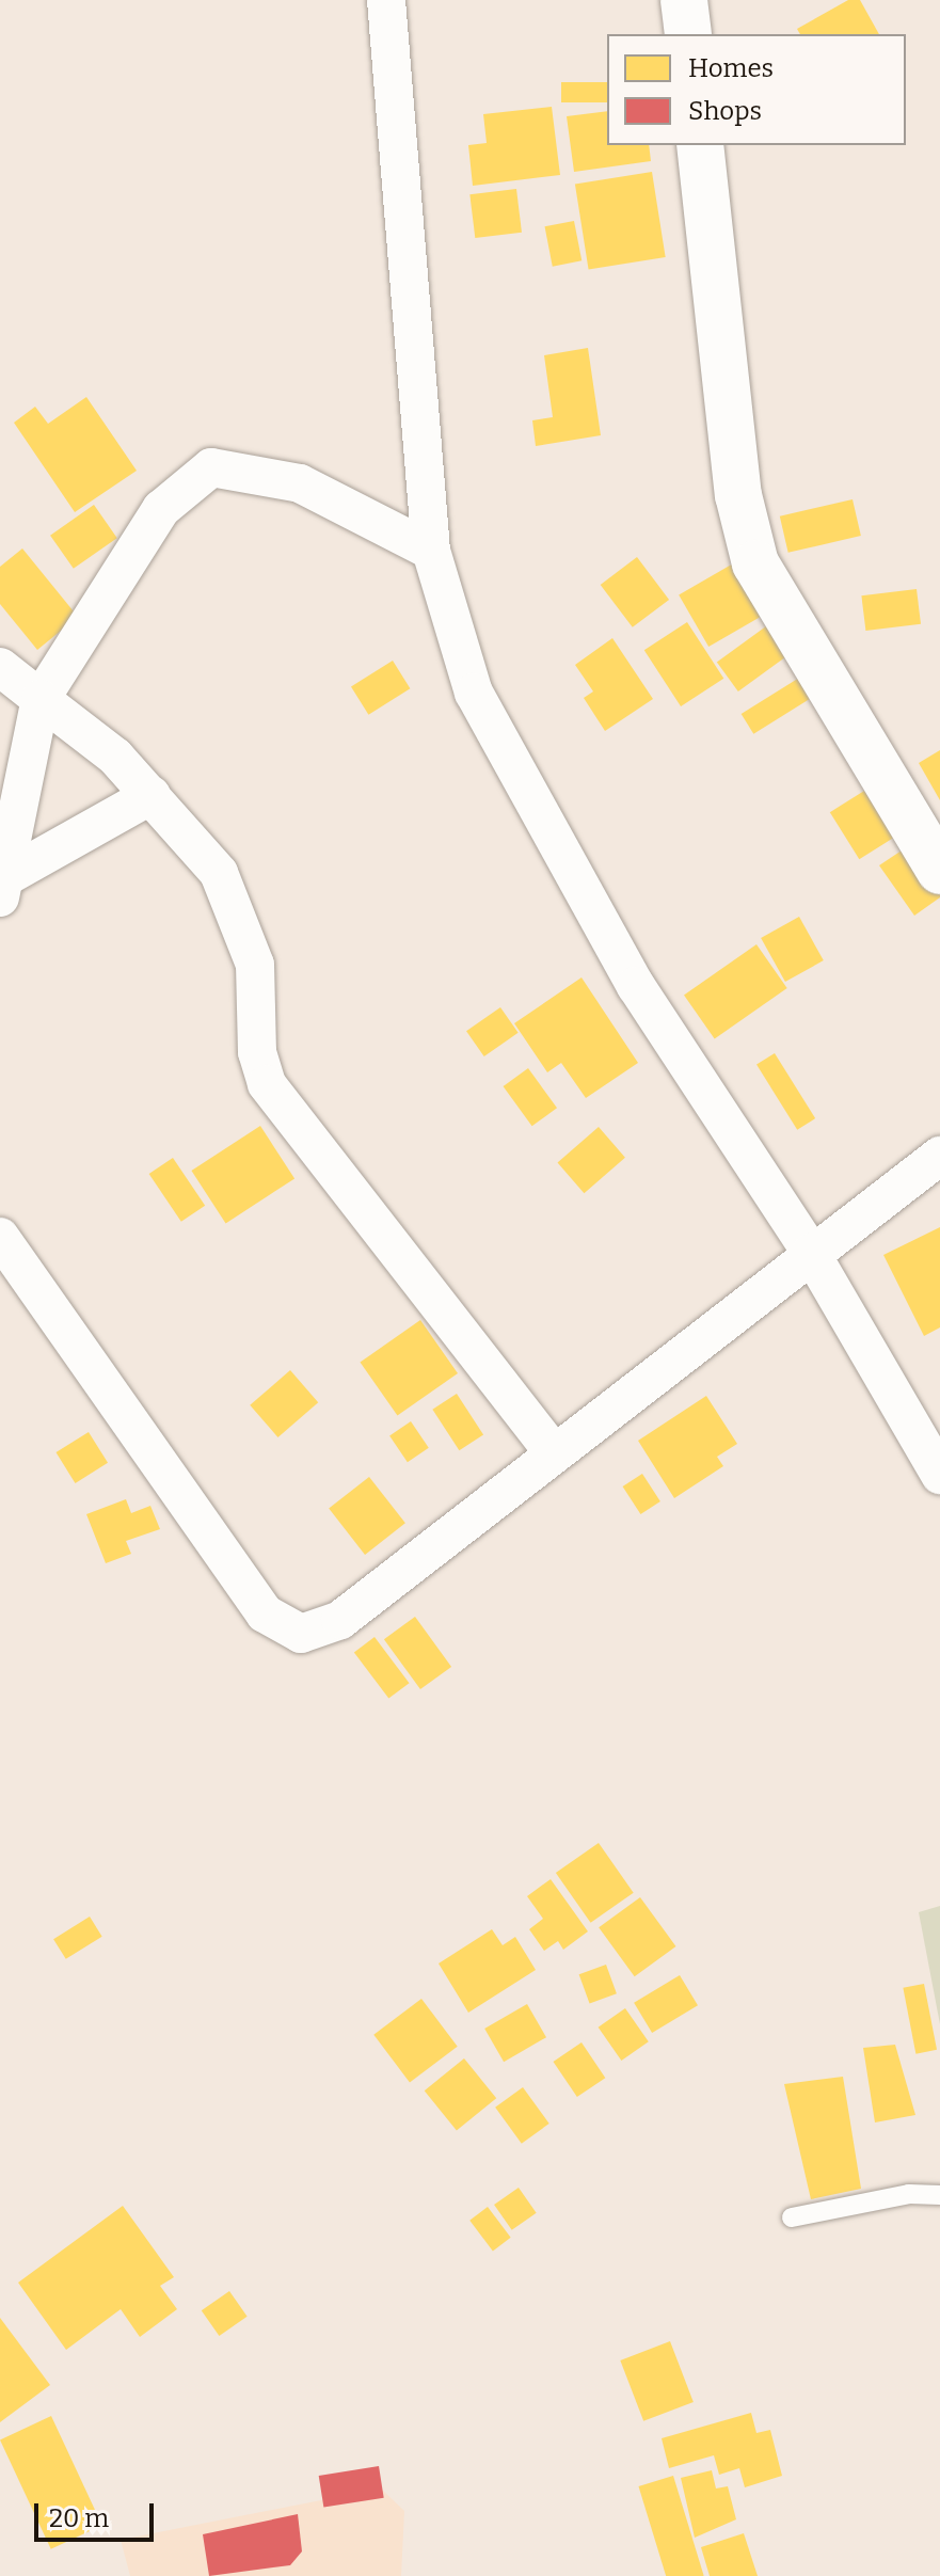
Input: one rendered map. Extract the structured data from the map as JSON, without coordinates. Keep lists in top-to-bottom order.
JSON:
{
  "legend": ["Homes", "Shops"],
  "scale_bar": "20 m"
}
